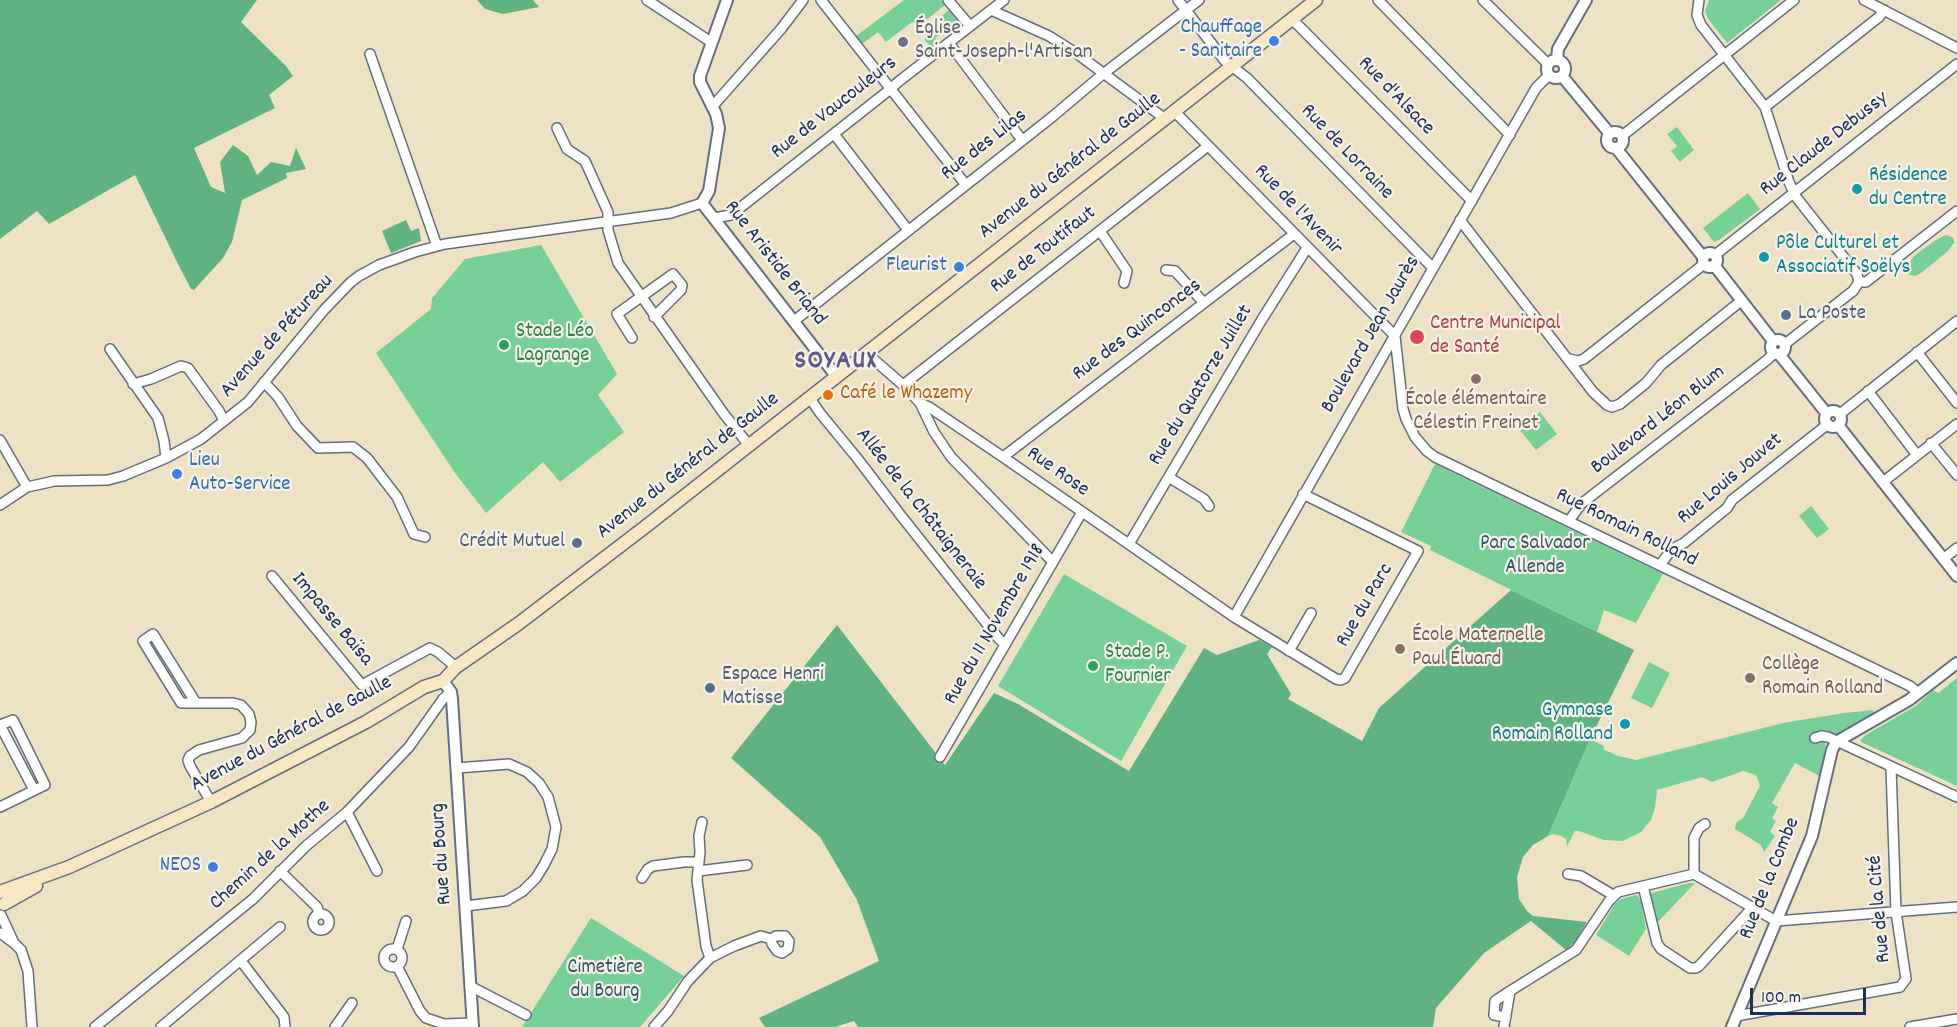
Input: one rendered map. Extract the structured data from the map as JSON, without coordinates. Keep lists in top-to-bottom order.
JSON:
{
  "streets": {
    "main road": ["Avenue du Général de Gaulle"],
    "street": [
      "Rue d'Alsace",
      "Rue de Vaucouleurs",
      "Rue Claude Debussy",
      "Rue des Lilas",
      "Rue de Lorraine",
      "Rue de l'Avenir",
      "Rue de Toutifaut",
      "Rue Aristide Briand",
      "Rue des Quinconces",
      "Boulevard Jean Jaurès",
      "Avenue de Pétureau",
      "Rue du Quatorze Juillet",
      "Boulevard Léon Blum",
      "Rue Rose",
      "Rue Louis Jouvet",
      "Allée de la Châtaigneraie",
      "Rue Romain Rolland",
      "Rue du Parc",
      "Impasse Baïsa",
      "Rue du 11 Novembre 1918",
      "Rue du Bourg",
      "Chemin de la Mothe",
      "Rue de la Combe",
      "Rue de la Cité"
    ]
  },
  "crossings": [
    ["Rue d'Alsace", "Avenue du Général de Gaulle"],
    ["Rue d'Alsace", "Boulevard Jean Jaurès"],
    ["Rue de Vaucouleurs", "Rue de l'Avenir"],
    ["Rue de Vaucouleurs", "Rue Aristide Briand"],
    ["Rue des Lilas", "Rue de Lorraine"],
    ["Rue des Lilas", "Rue de l'Avenir"],
    ["Rue des Lilas", "Rue Aristide Briand"],
    ["Rue de Lorraine", "Avenue du Général de Gaulle"],
    ["Rue de Lorraine", "Boulevard Jean Jaurès"],
    ["Avenue du Général de Gaulle", "Rue de l'Avenir"],
    ["Avenue du Général de Gaulle", "Rue Aristide Briand"],
    ["Avenue du Général de Gaulle", "Rue Rose"],
    ["Avenue du Général de Gaulle", "Allée de la Châtaigneraie"],
    ["Avenue du Général de Gaulle", "Impasse Baïsa"],
    ["Rue de l'Avenir", "Rue de Toutifaut"],
    ["Rue de l'Avenir", "Rue des Quinconces"],
    ["Rue de l'Avenir", "Boulevard Jean Jaurès"],
    ["Rue de l'Avenir", "Rue du Quatorze Juillet"],
    ["Rue de l'Avenir", "Rue Romain Rolland"],
    ["Rue de Toutifaut", "Rue Rose"],
    ["Rue Aristide Briand", "Avenue de Pétureau"],
    ["Rue des Quinconces", "Rue Rose"],
    ["Boulevard Jean Jaurès", "Rue Rose"],
    ["Boulevard Jean Jaurès", "Rue Romain Rolland"],
    ["Boulevard Jean Jaurès", "Rue du Parc"],
    ["Rue du Quatorze Juillet", "Rue Rose"],
    ["Boulevard Léon Blum", "Rue Romain Rolland"],
    ["Rue Rose", "Rue du Parc"],
    ["Rue Rose", "Rue du 11 Novembre 1918"],
    ["Rue Louis Jouvet", "Rue Romain Rolland"],
    ["Allée de la Châtaigneraie", "Rue du 11 Novembre 1918"],
    ["Rue du Bourg", "Chemin de la Mothe"],
    ["Rue de la Combe", "Rue de la Cité"]
  ],
  "districts": ["SOYAUX"],
  "parks": ["Parc Salvador Allende", "Cimetière du Bourg"],
  "places": [
    "Chauffage - Sanitaire",
    "Église Saint-Joseph-l'Artisan",
    "Résidence du Centre",
    "Pôle Culturel et Associatif Soëlys",
    "Fleurist",
    "La Poste",
    "Centre Municipal de Santé",
    "Stade Léo Lagrange",
    "École élémentaire Célestin Freinet",
    "Café le Whazemy",
    "Lieu Auto-Service",
    "Crédit Mutuel",
    "École Maternelle Paul Éluard",
    "Stade P. Fournier",
    "Collège Romain Rolland",
    "Espace Henri Matisse",
    "Gymnase Romain Rolland",
    "NEOS"
  ],
  "scale_bar": "100 m"
}
